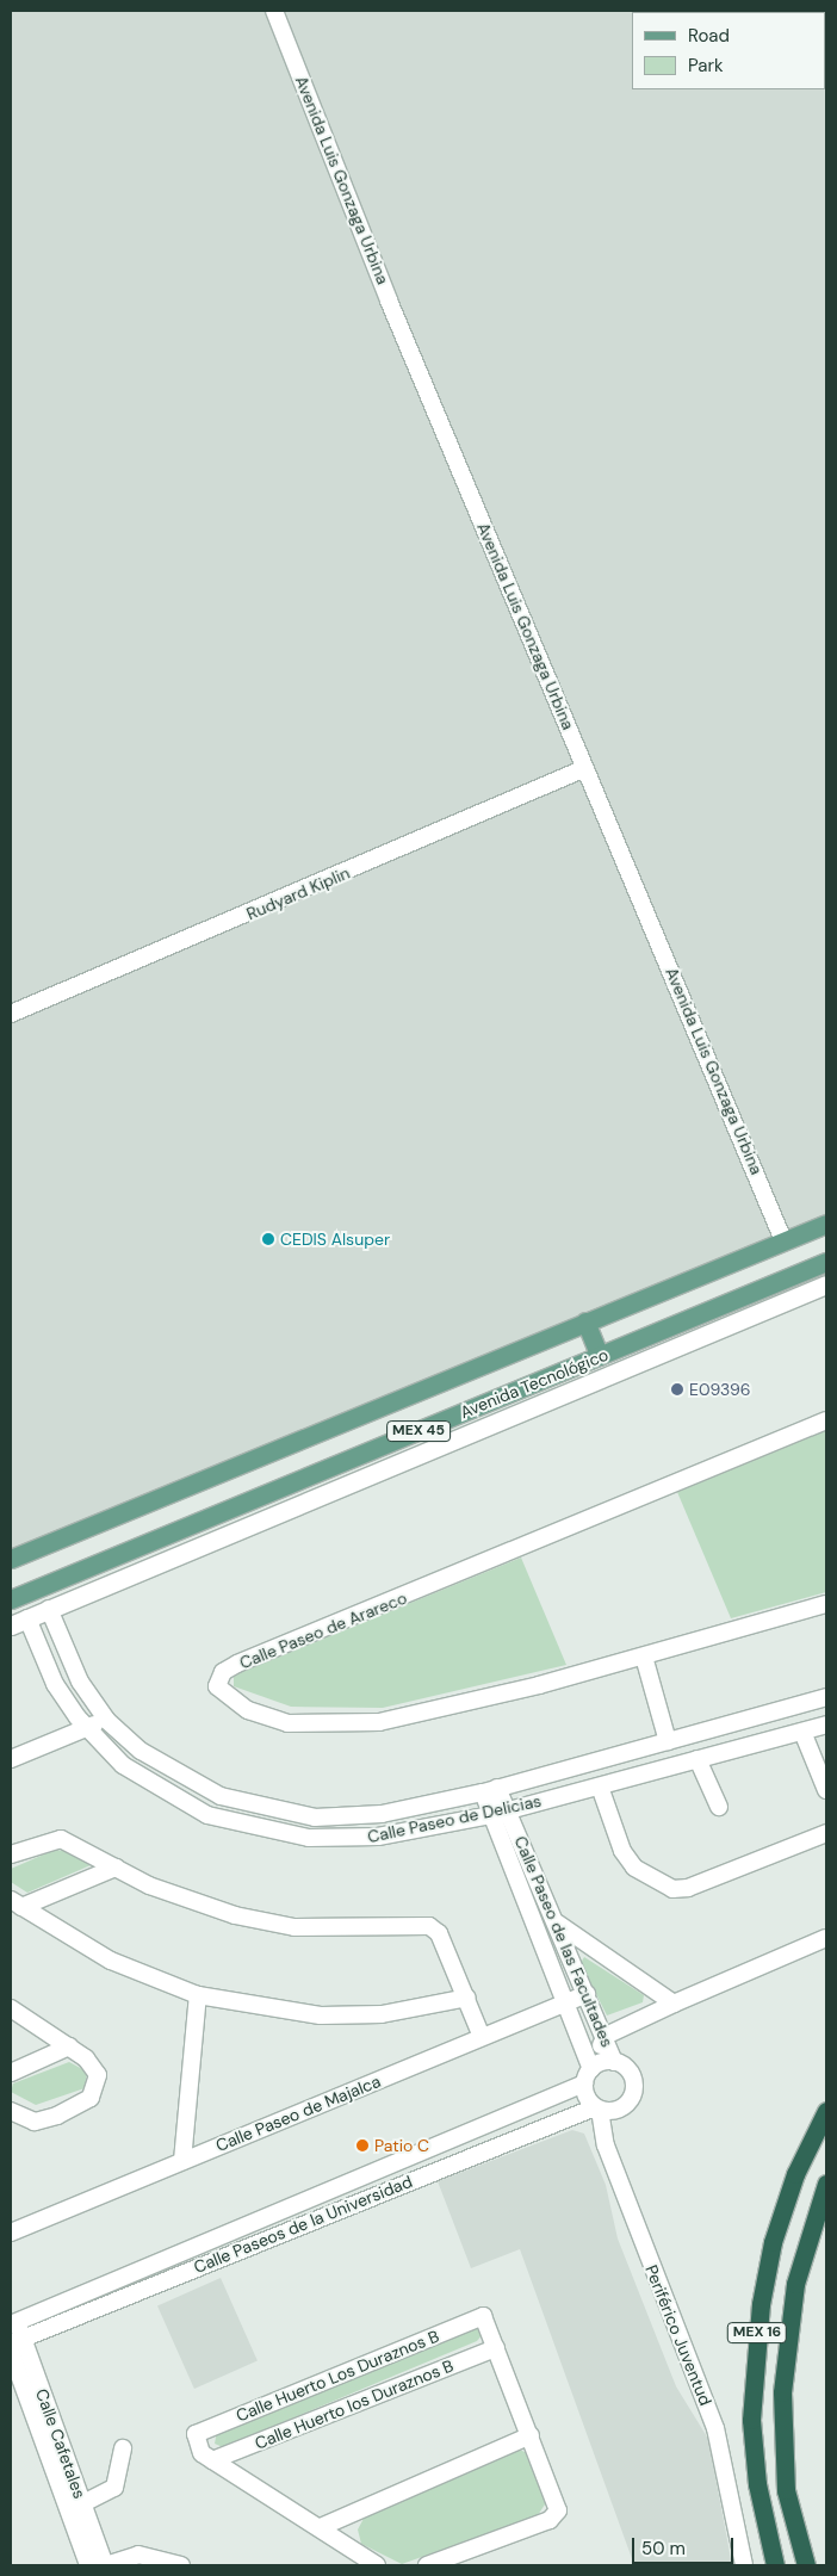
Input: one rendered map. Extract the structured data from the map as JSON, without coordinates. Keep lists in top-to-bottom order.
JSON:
{
  "streets": {
    "highway": ["MEX 16"],
    "main road": ["Avenida Tecnológico", "MEX 45"],
    "street": [
      "Avenida Luis Gonzaga Urbina",
      "Rudyard Kiplin",
      "Calle Paseo de Arareco",
      "Calle Paseo de Delicias",
      "Calle Paseo de las Facultades",
      "Calle Paseo de Majalca",
      "Calle Paseos de la Universidad",
      "Periférico Juventud",
      "Calle Huerto Los Duraznos B",
      "Calle Huerto los Duraznos B",
      "Calle Cafetales"
    ]
  },
  "crossings": [
    ["Avenida Luis Gonzaga Urbina", "Rudyard Kiplin"],
    ["Avenida Luis Gonzaga Urbina", "MEX 45"],
    ["Calle Paseo de Delicias", "Calle Paseo de las Facultades"],
    ["Calle Paseo de las Facultades", "Calle Paseo de Majalca"],
    ["Calle Paseo de las Facultades", "Calle Paseos de la Universidad"],
    ["Calle Paseo de las Facultades", "Periférico Juventud"],
    ["Calle Paseos de la Universidad", "Periférico Juventud"],
    ["Calle Paseos de la Universidad", "Calle Cafetales"],
    ["Calle Huerto Los Duraznos B", "Calle Huerto los Duraznos B"]
  ],
  "places": ["CEDIS Alsuper", "E09396", "Patio C"],
  "legend": ["Road", "Park"],
  "scale_bar": "50 m"
}
